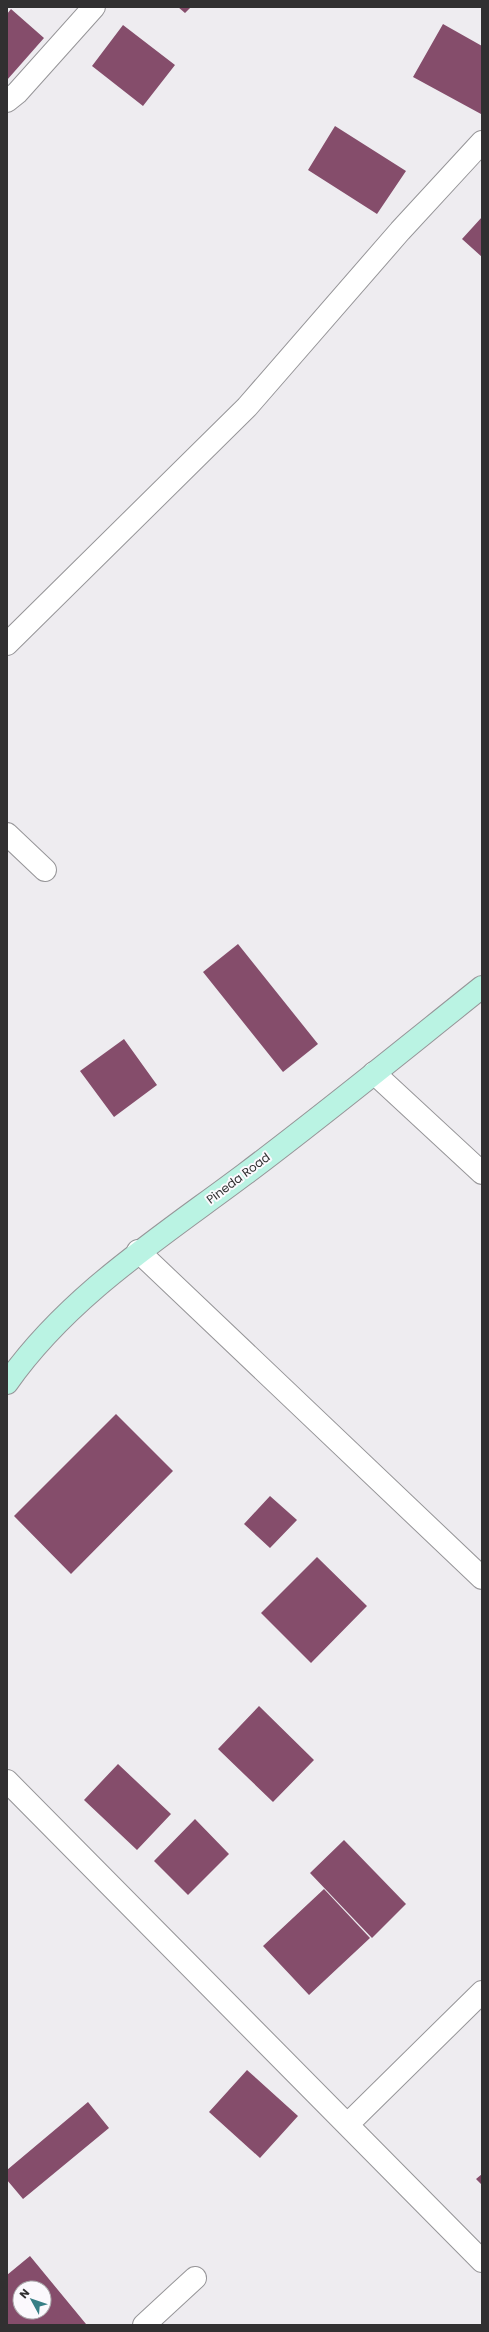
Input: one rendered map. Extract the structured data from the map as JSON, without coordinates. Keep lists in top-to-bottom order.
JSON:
{
  "streets": {
    "street": ["Pineda Road"]
  },
  "north": "top left"
}
